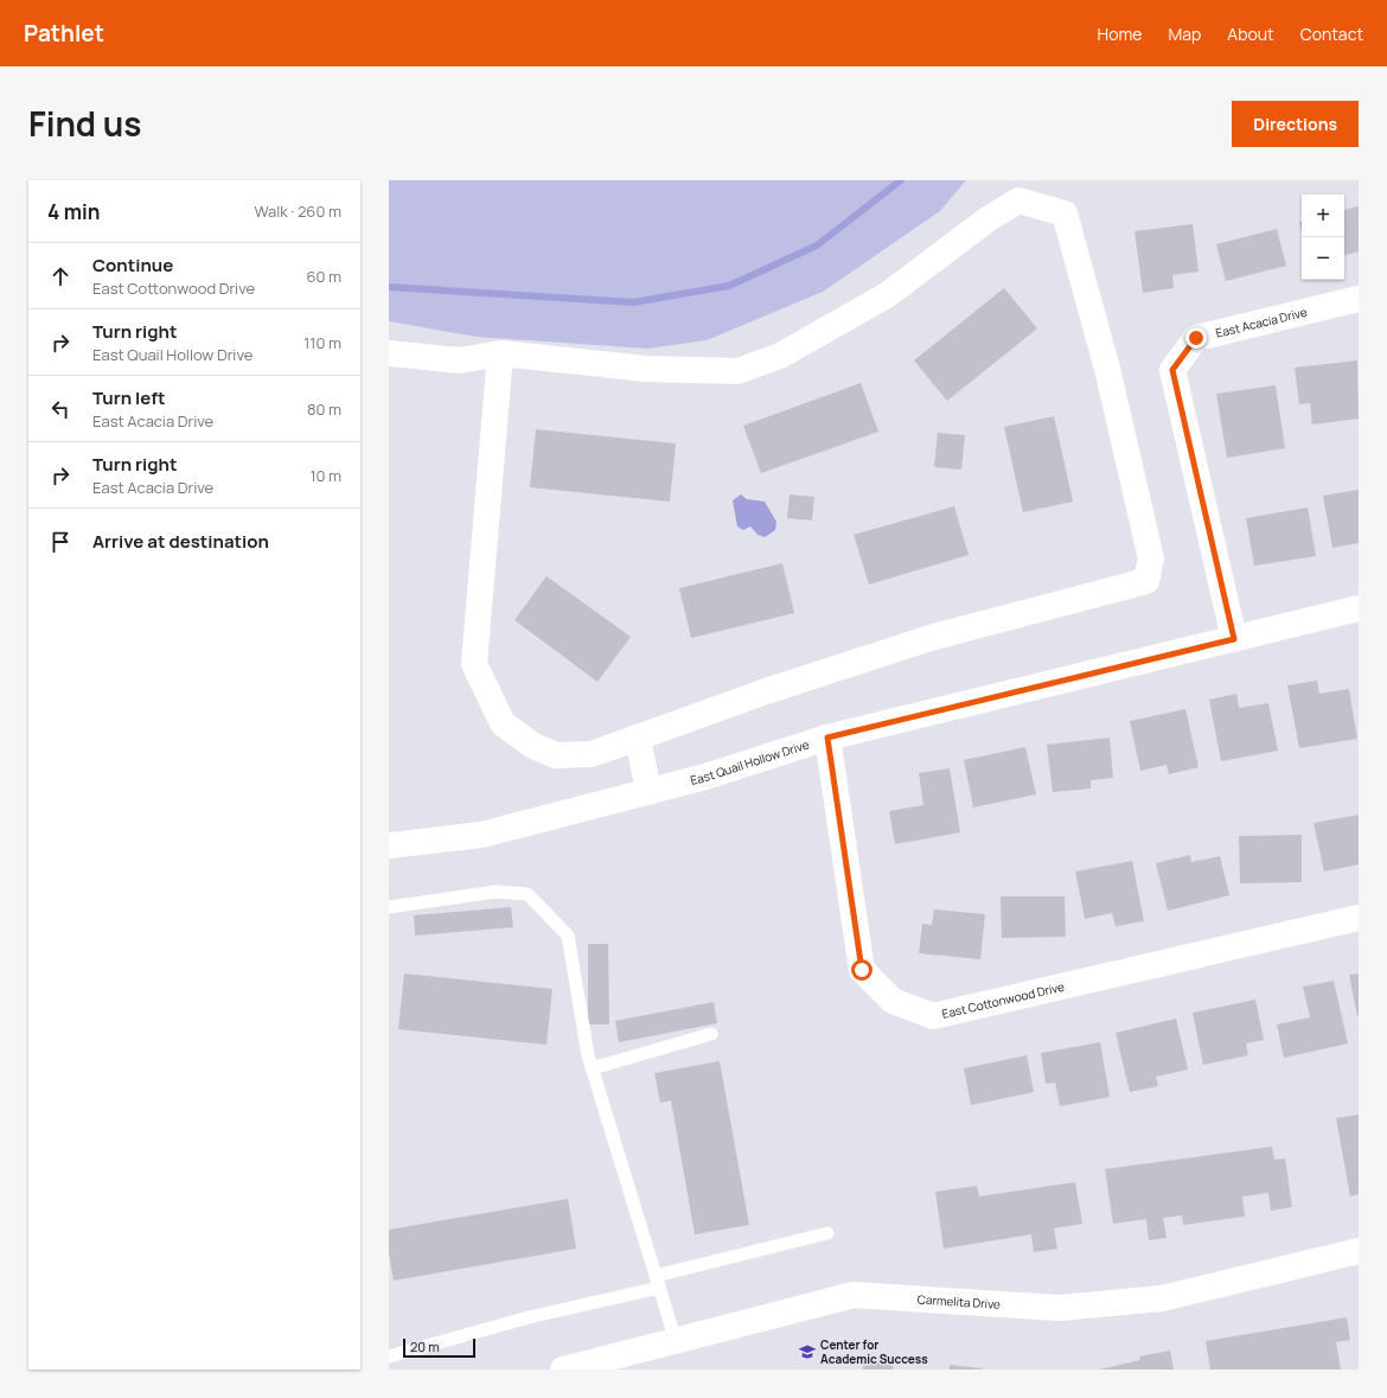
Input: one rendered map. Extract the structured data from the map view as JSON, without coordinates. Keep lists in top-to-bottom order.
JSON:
{
  "streets": {
    "street": [
      "East Acacia Drive",
      "East Quail Hollow Drive",
      "East Cottonwood Drive",
      "Carmelita Drive"
    ]
  },
  "crossings": [
    ["East Acacia Drive", "East Quail Hollow Drive"],
    ["East Quail Hollow Drive", "East Cottonwood Drive"]
  ],
  "places": {
    "school or university": ["Center for Academic Success"]
  },
  "scale_bar": "20 m",
  "page": {
    "header": "Pathlet",
    "nav": [
      "Home",
      "Map",
      "About",
      "Contact"
    ],
    "title": "Find us",
    "buttons": "Directions",
    "heading": ["4 min", "Walk · 260 m"],
    "map_buttons": ["+", "−"],
    "list": [
      ["Continue", "East Cottonwood Drive", "60 m"],
      ["Turn right", "East Quail Hollow Drive", "110 m"],
      ["Turn left", "East Acacia Drive", "80 m"],
      ["Turn right", "East Acacia Drive", "10 m"],
      "Arrive at destination"
    ],
    "scale": "20 m"
  }
}
